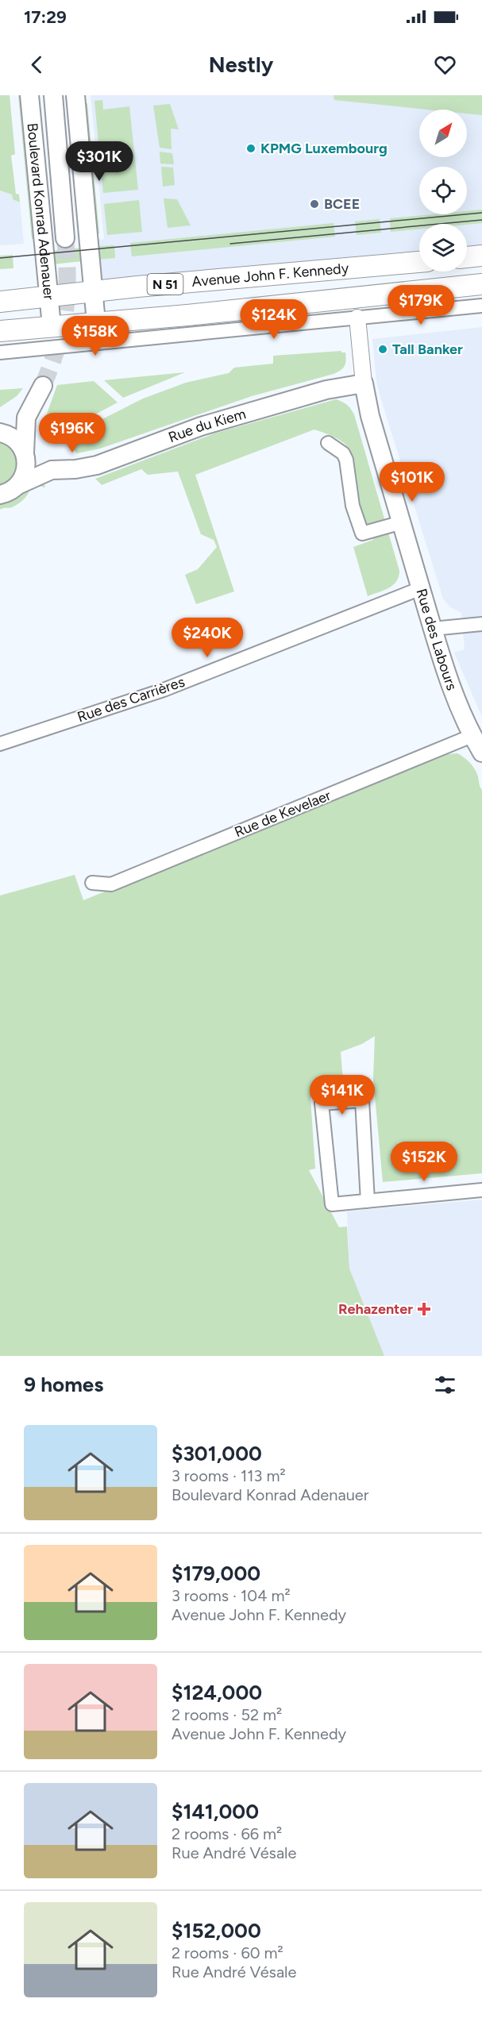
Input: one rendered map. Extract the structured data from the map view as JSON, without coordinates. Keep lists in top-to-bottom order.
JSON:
{
  "streets": {
    "main road": [
      "Boulevard Konrad Adenauer",
      "Avenue John F. Kennedy",
      "N 51",
      "Rue du Kiem",
      "Rue des Labours"
    ],
    "street": ["Rue des Carrières", "Rue de Kevelaer"]
  },
  "crossings": [
    ["Boulevard Konrad Adenauer", "Avenue John F. Kennedy"],
    ["Rue du Kiem", "Rue des Labours"],
    ["Rue des Labours", "Rue des Carrières"],
    ["Rue des Labours", "Rue de Kevelaer"]
  ],
  "places": {
    "other": ["KPMG Luxembourg", "BCEE", "Tall Banker"],
    "health": ["Rehazenter"]
  },
  "north": "top right",
  "page": {
    "status": "17:29",
    "header": "Nestly",
    "price": [
      "$301K",
      "$179K",
      "$124K",
      "$158K",
      "$196K",
      "$101K",
      "$240K",
      "$141K",
      "$152K"
    ],
    "heading": "9 homes",
    "list": [
      {
        "name": "$301,000",
        "note": "3 rooms · 113 m² · Boulevard Konrad Adenauer"
      },
      {
        "name": "$179,000",
        "note": "3 rooms · 104 m² · Avenue John F. Kennedy"
      },
      {
        "name": "$124,000",
        "note": "2 rooms · 52 m² · Avenue John F. Kennedy"
      },
      {
        "name": "$141,000",
        "note": "2 rooms · 66 m² · Rue André Vésale"
      },
      {
        "name": "$152,000",
        "note": "2 rooms · 60 m² · Rue André Vésale"
      }
    ]
  }
}
